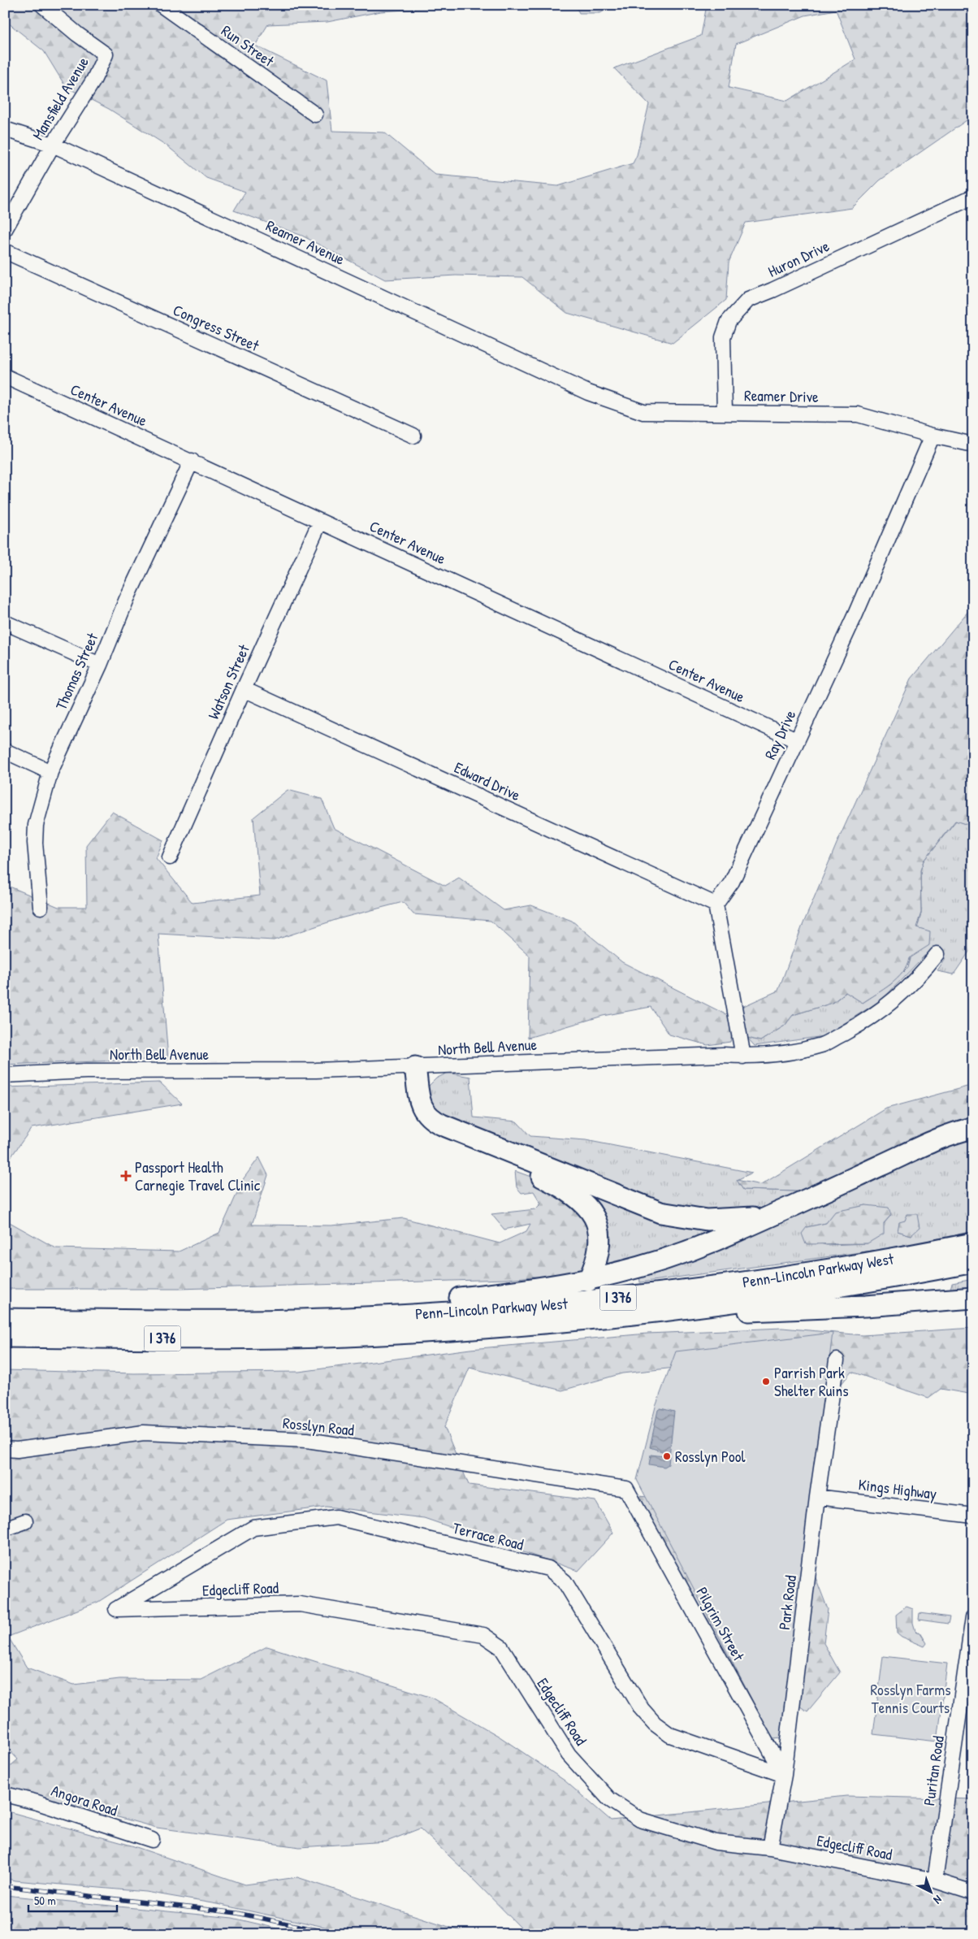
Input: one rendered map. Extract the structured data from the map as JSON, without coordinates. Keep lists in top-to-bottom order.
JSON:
{
  "streets": {
    "highway": ["Penn-Lincoln Parkway West", "I 376"],
    "street": [
      "Run Street",
      "Mansfield Avenue",
      "Reamer Avenue",
      "Huron Drive",
      "Congress Street",
      "Reamer Drive",
      "Center Avenue",
      "Thomas Street",
      "Watson Street",
      "Ray Drive",
      "Edward Drive",
      "North Bell Avenue",
      "Rosslyn Road",
      "Kings Highway",
      "Terrace Road",
      "Edgecliff Road",
      "Park Road",
      "Pilgrim Street",
      "Puritan Road",
      "Angora Road"
    ]
  },
  "crossings": [
    ["Mansfield Avenue", "Reamer Avenue"],
    ["Reamer Avenue", "Reamer Drive"],
    ["Huron Drive", "Reamer Drive"],
    ["Reamer Drive", "Ray Drive"],
    ["Center Avenue", "Thomas Street"],
    ["Center Avenue", "Watson Street"],
    ["Center Avenue", "Ray Drive"],
    ["Watson Street", "Edward Drive"],
    ["Ray Drive", "Edward Drive"],
    ["Rosslyn Road", "Pilgrim Street"],
    ["Kings Highway", "Park Road"],
    ["Terrace Road", "Edgecliff Road"],
    ["Terrace Road", "Park Road"],
    ["Terrace Road", "Pilgrim Street"],
    ["Edgecliff Road", "Park Road"],
    ["Edgecliff Road", "Puritan Road"],
    ["Park Road", "Pilgrim Street"]
  ],
  "parks": ["Rosslyn Farms Tennis Courts"],
  "places": {
    "health": ["Passport Health Carnegie Travel Clinic"],
    "other": ["Parrish Park Shelter Ruins", "Rosslyn Pool"]
  },
  "scale_bar": "50 m",
  "north": "bottom right"
}
